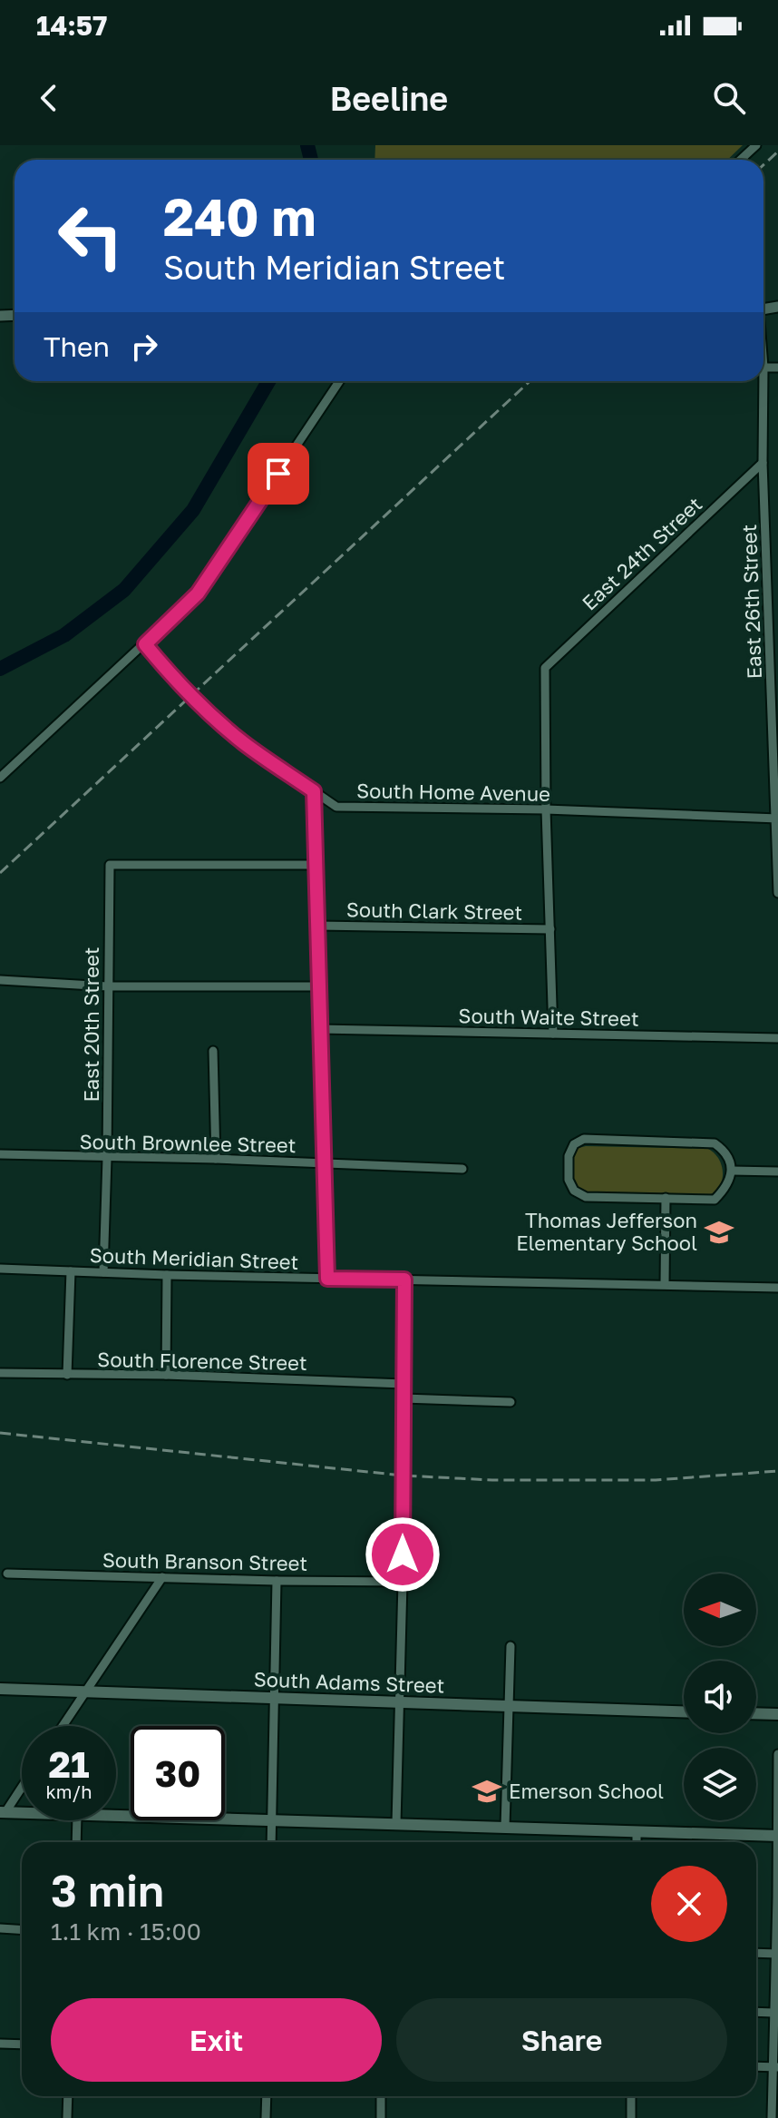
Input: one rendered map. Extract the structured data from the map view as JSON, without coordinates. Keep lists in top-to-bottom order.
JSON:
{
  "streets": {
    "main road": ["South Adams Street"],
    "street": [
      "East 24th Street",
      "East 26th Street",
      "South Home Avenue",
      "South Clark Street",
      "South Waite Street",
      "East 20th Street",
      "South Brownlee Street",
      "South Meridian Street",
      "South Florence Street",
      "South Branson Street"
    ]
  },
  "crossings": [
    ["East 24th Street", "East 26th Street"],
    ["East 24th Street", "South Home Avenue"],
    ["East 26th Street", "South Home Avenue"],
    ["East 20th Street", "South Brownlee Street"],
    ["East 20th Street", "South Meridian Street"]
  ],
  "places": {
    "school or university": ["Thomas Jefferson Elementary School", "Emerson School"]
  },
  "north": "left",
  "page": {
    "status": "14:57",
    "header": "Beeline",
    "turn": ["240 m", "South Meridian Street"],
    "then": "Then",
    "speed": "21 km/h",
    "limit": "30",
    "heading": ["3 min", "1.1 km · 15:00"],
    "buttons": ["Exit", "Share"]
  }
}
